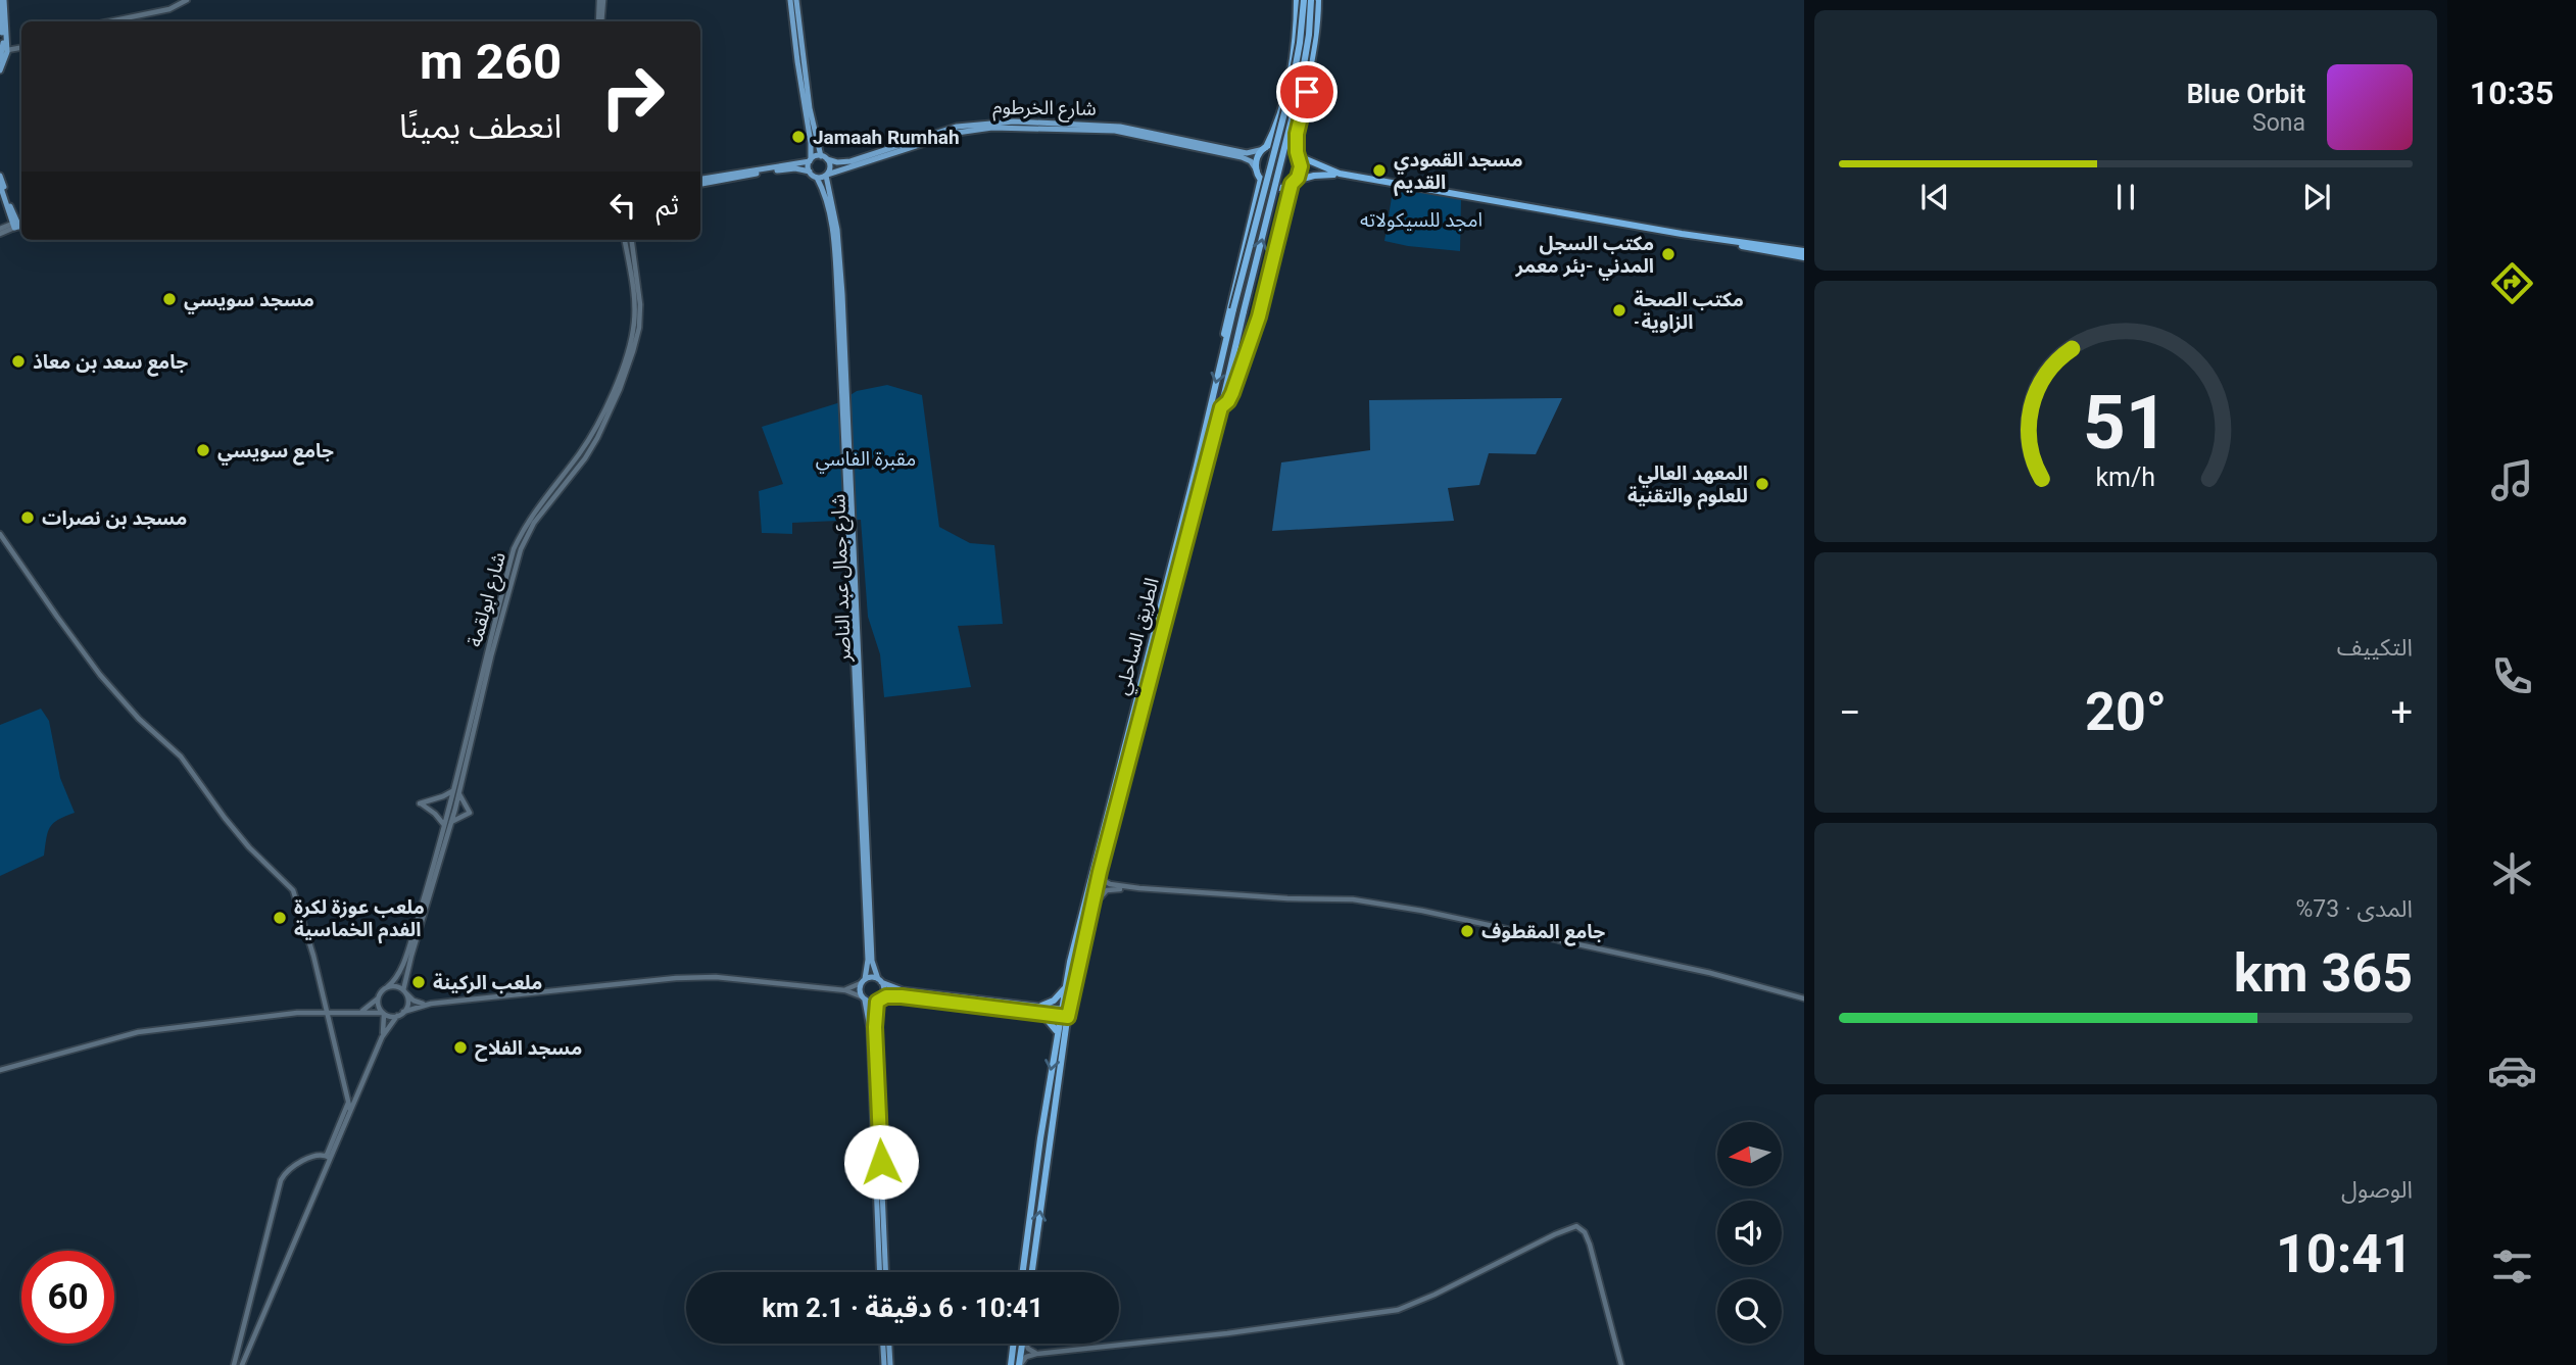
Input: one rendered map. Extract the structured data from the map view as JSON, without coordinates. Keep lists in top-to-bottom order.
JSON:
{
  "streets": {
    "highway": ["الطريق الساحلي"],
    "main road": ["شارع الخرطوم", "شارع جمال عبد الناصر"],
    "street": ["شارع ابولقمة"]
  },
  "crossings": [
    ["شارع الخرطوم", "شارع جمال عبد الناصر"]
  ],
  "parks": ["امجد للسيكولاته", "مقبرة الفاسي"],
  "places": [
    "Jamaah Rumhah",
    "مسجد القمودي القديم",
    "مكتب السجل المدني -بئر معمر",
    "مسجد سويسي",
    "مكتب الصحة -الزاوية",
    "جامع سعد بن معاذ",
    "جامع سويسي",
    "المعهد العالي للعلوم والتقنية",
    "مسجد بن نصرات",
    "ملعب عوزة لكرة الفدم الخماسية",
    "جامع المقطوف",
    "ملعب الركينة",
    "مسجد الفلاح"
  ],
  "north": "left",
  "page": {
    "tabs": "10:35",
    "turn": ["260 m", "انعطف يمينًا"],
    "song": ["Blue Orbit", "Sona"],
    "then": "ثم",
    "tile": [
      "التكييف",
      ["المدى · 73%", "365 km"],
      ["الوصول", "10:41"]
    ],
    "heat": ["−", "20°", "+"],
    "limit": "60",
    "trip": "10:41 · 6 دقيقة · 2.1 km",
    "gauge": ["51", "km/h"]
  }
}
